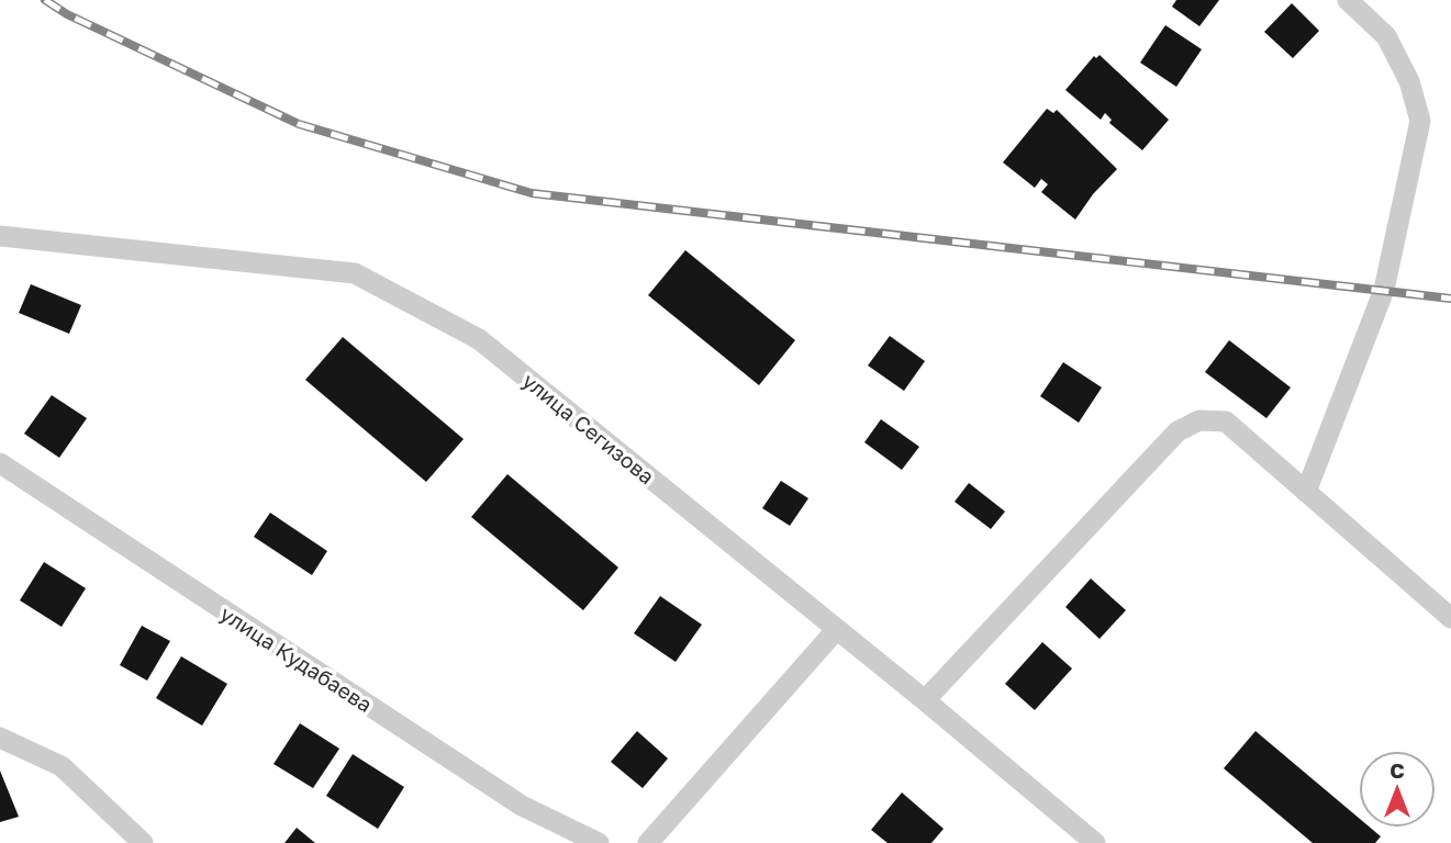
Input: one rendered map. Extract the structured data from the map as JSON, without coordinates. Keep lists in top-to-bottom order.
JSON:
{
  "streets": {
    "street": ["улица Сегизова", "улица Кудабаева"]
  },
  "north": "top"
}
